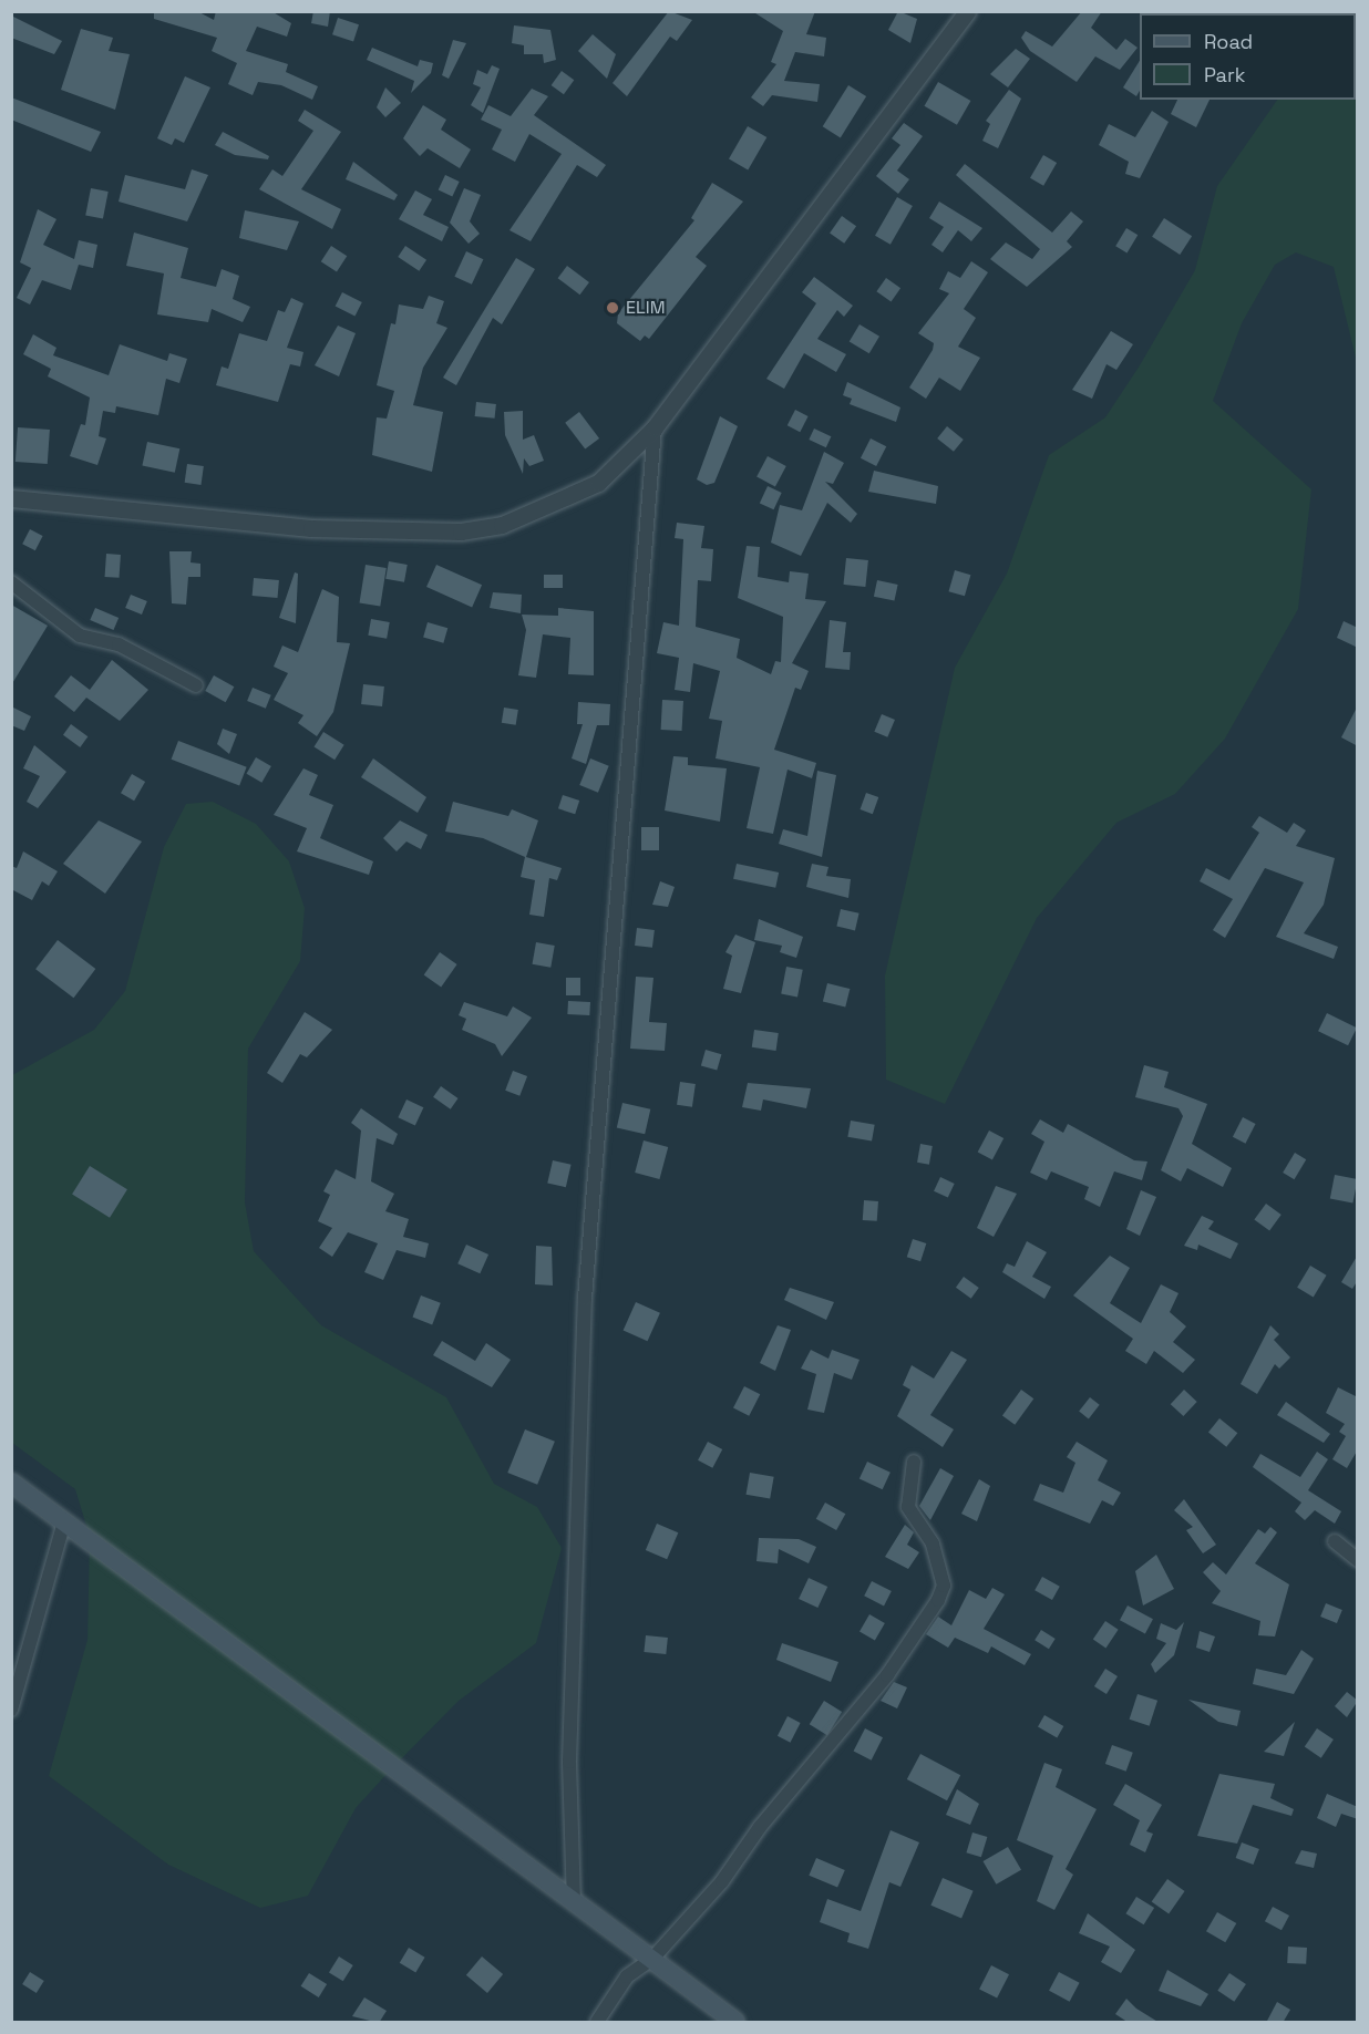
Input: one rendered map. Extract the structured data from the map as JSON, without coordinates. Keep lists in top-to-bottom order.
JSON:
{
  "places": ["ELIM"],
  "legend": ["Road", "Park"]
}
